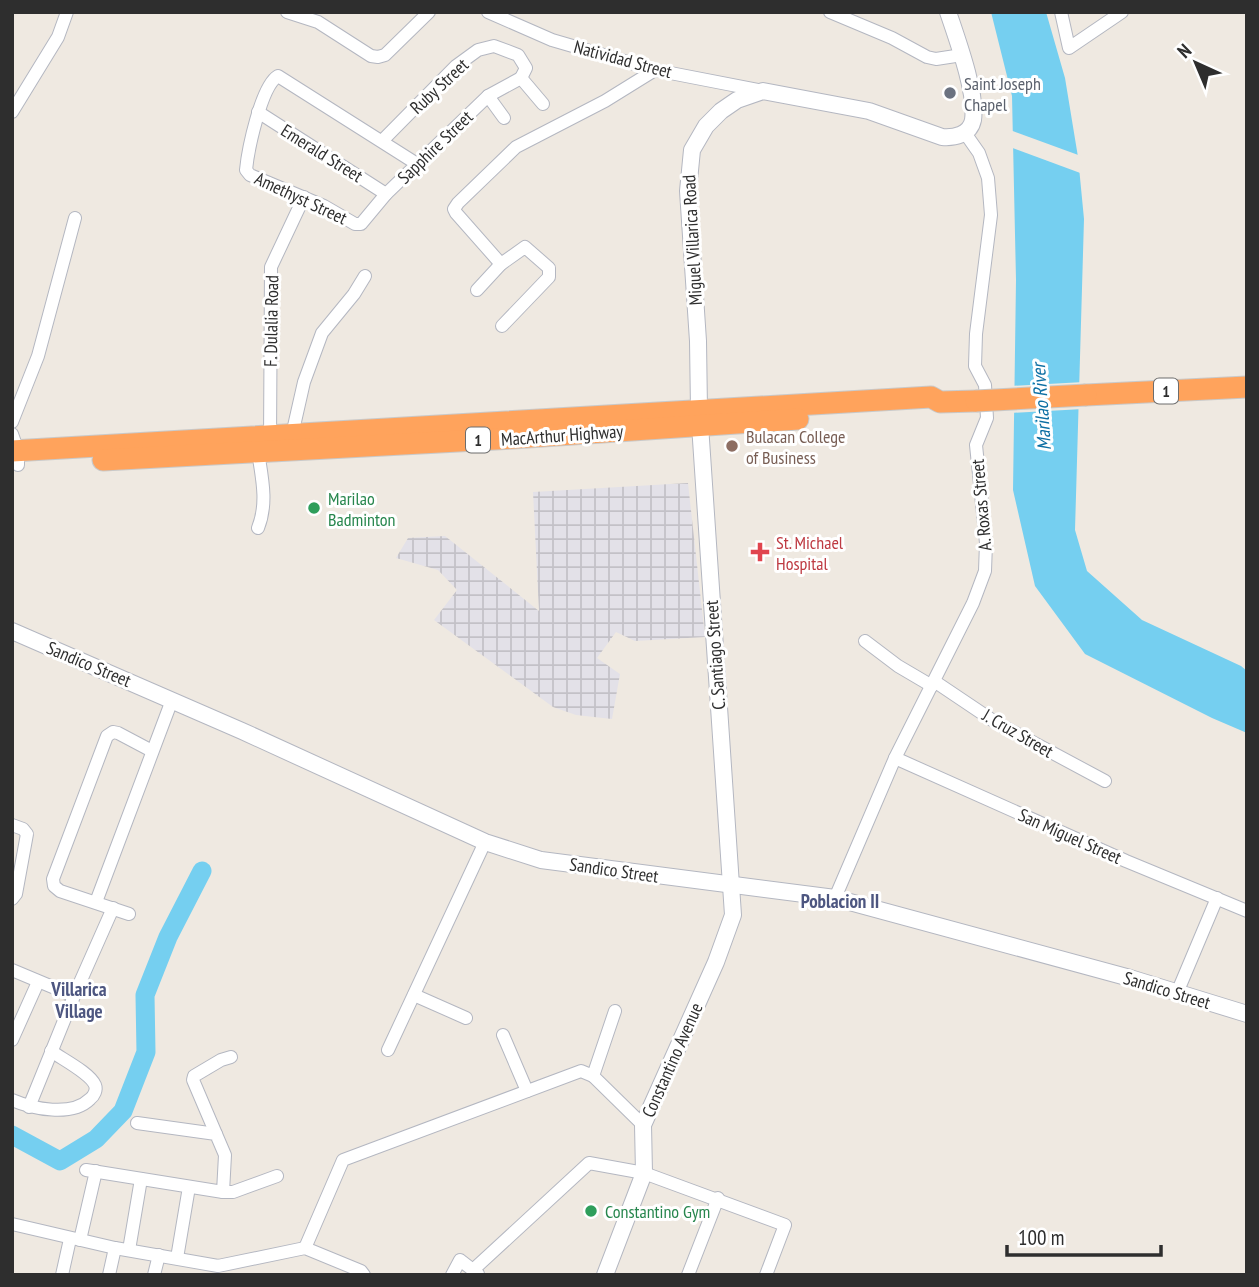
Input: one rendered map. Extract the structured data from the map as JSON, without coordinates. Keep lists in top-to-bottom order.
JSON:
{
  "streets": {
    "highway": ["1", "MacArthur Highway"],
    "main road": [
      "Miguel Villarica Road",
      "C. Santiago Street",
      "Sandico Street",
      "Constantino Avenue"
    ],
    "street": [
      "Natividad Street",
      "Ruby Street",
      "Sapphire Street",
      "Emerald Street",
      "Amethyst Street",
      "F. Dulalia Road",
      "A. Roxas Street",
      "J. Cruz Street",
      "San Miguel Street"
    ]
  },
  "crossings": [
    ["Natividad Street", "Miguel Villarica Road"],
    ["Ruby Street", "Sapphire Street"],
    ["Sapphire Street", "Emerald Street"],
    ["Sapphire Street", "Amethyst Street"],
    ["Emerald Street", "Amethyst Street"],
    ["Amethyst Street", "F. Dulalia Road"],
    ["Miguel Villarica Road", "MacArthur Highway"],
    ["Miguel Villarica Road", "C. Santiago Street"],
    ["F. Dulalia Road", "MacArthur Highway"],
    ["MacArthur Highway", "C. Santiago Street"],
    ["A. Roxas Street", "Sandico Street"],
    ["A. Roxas Street", "J. Cruz Street"],
    ["A. Roxas Street", "San Miguel Street"],
    ["C. Santiago Street", "Sandico Street"],
    ["C. Santiago Street", "Constantino Avenue"],
    ["Sandico Street", "Constantino Avenue"]
  ],
  "districts": ["Poblacion II", "Villarica Village"],
  "water": ["Marilao River"],
  "places": {
    "other": [
      "Saint Joseph Chapel",
      "Bulacan College of Business",
      "Marilao Badminton",
      "Constantino Gym"
    ],
    "health": ["St. Michael Hospital"]
  },
  "scale_bar": "100 m",
  "north": "top left"
}
